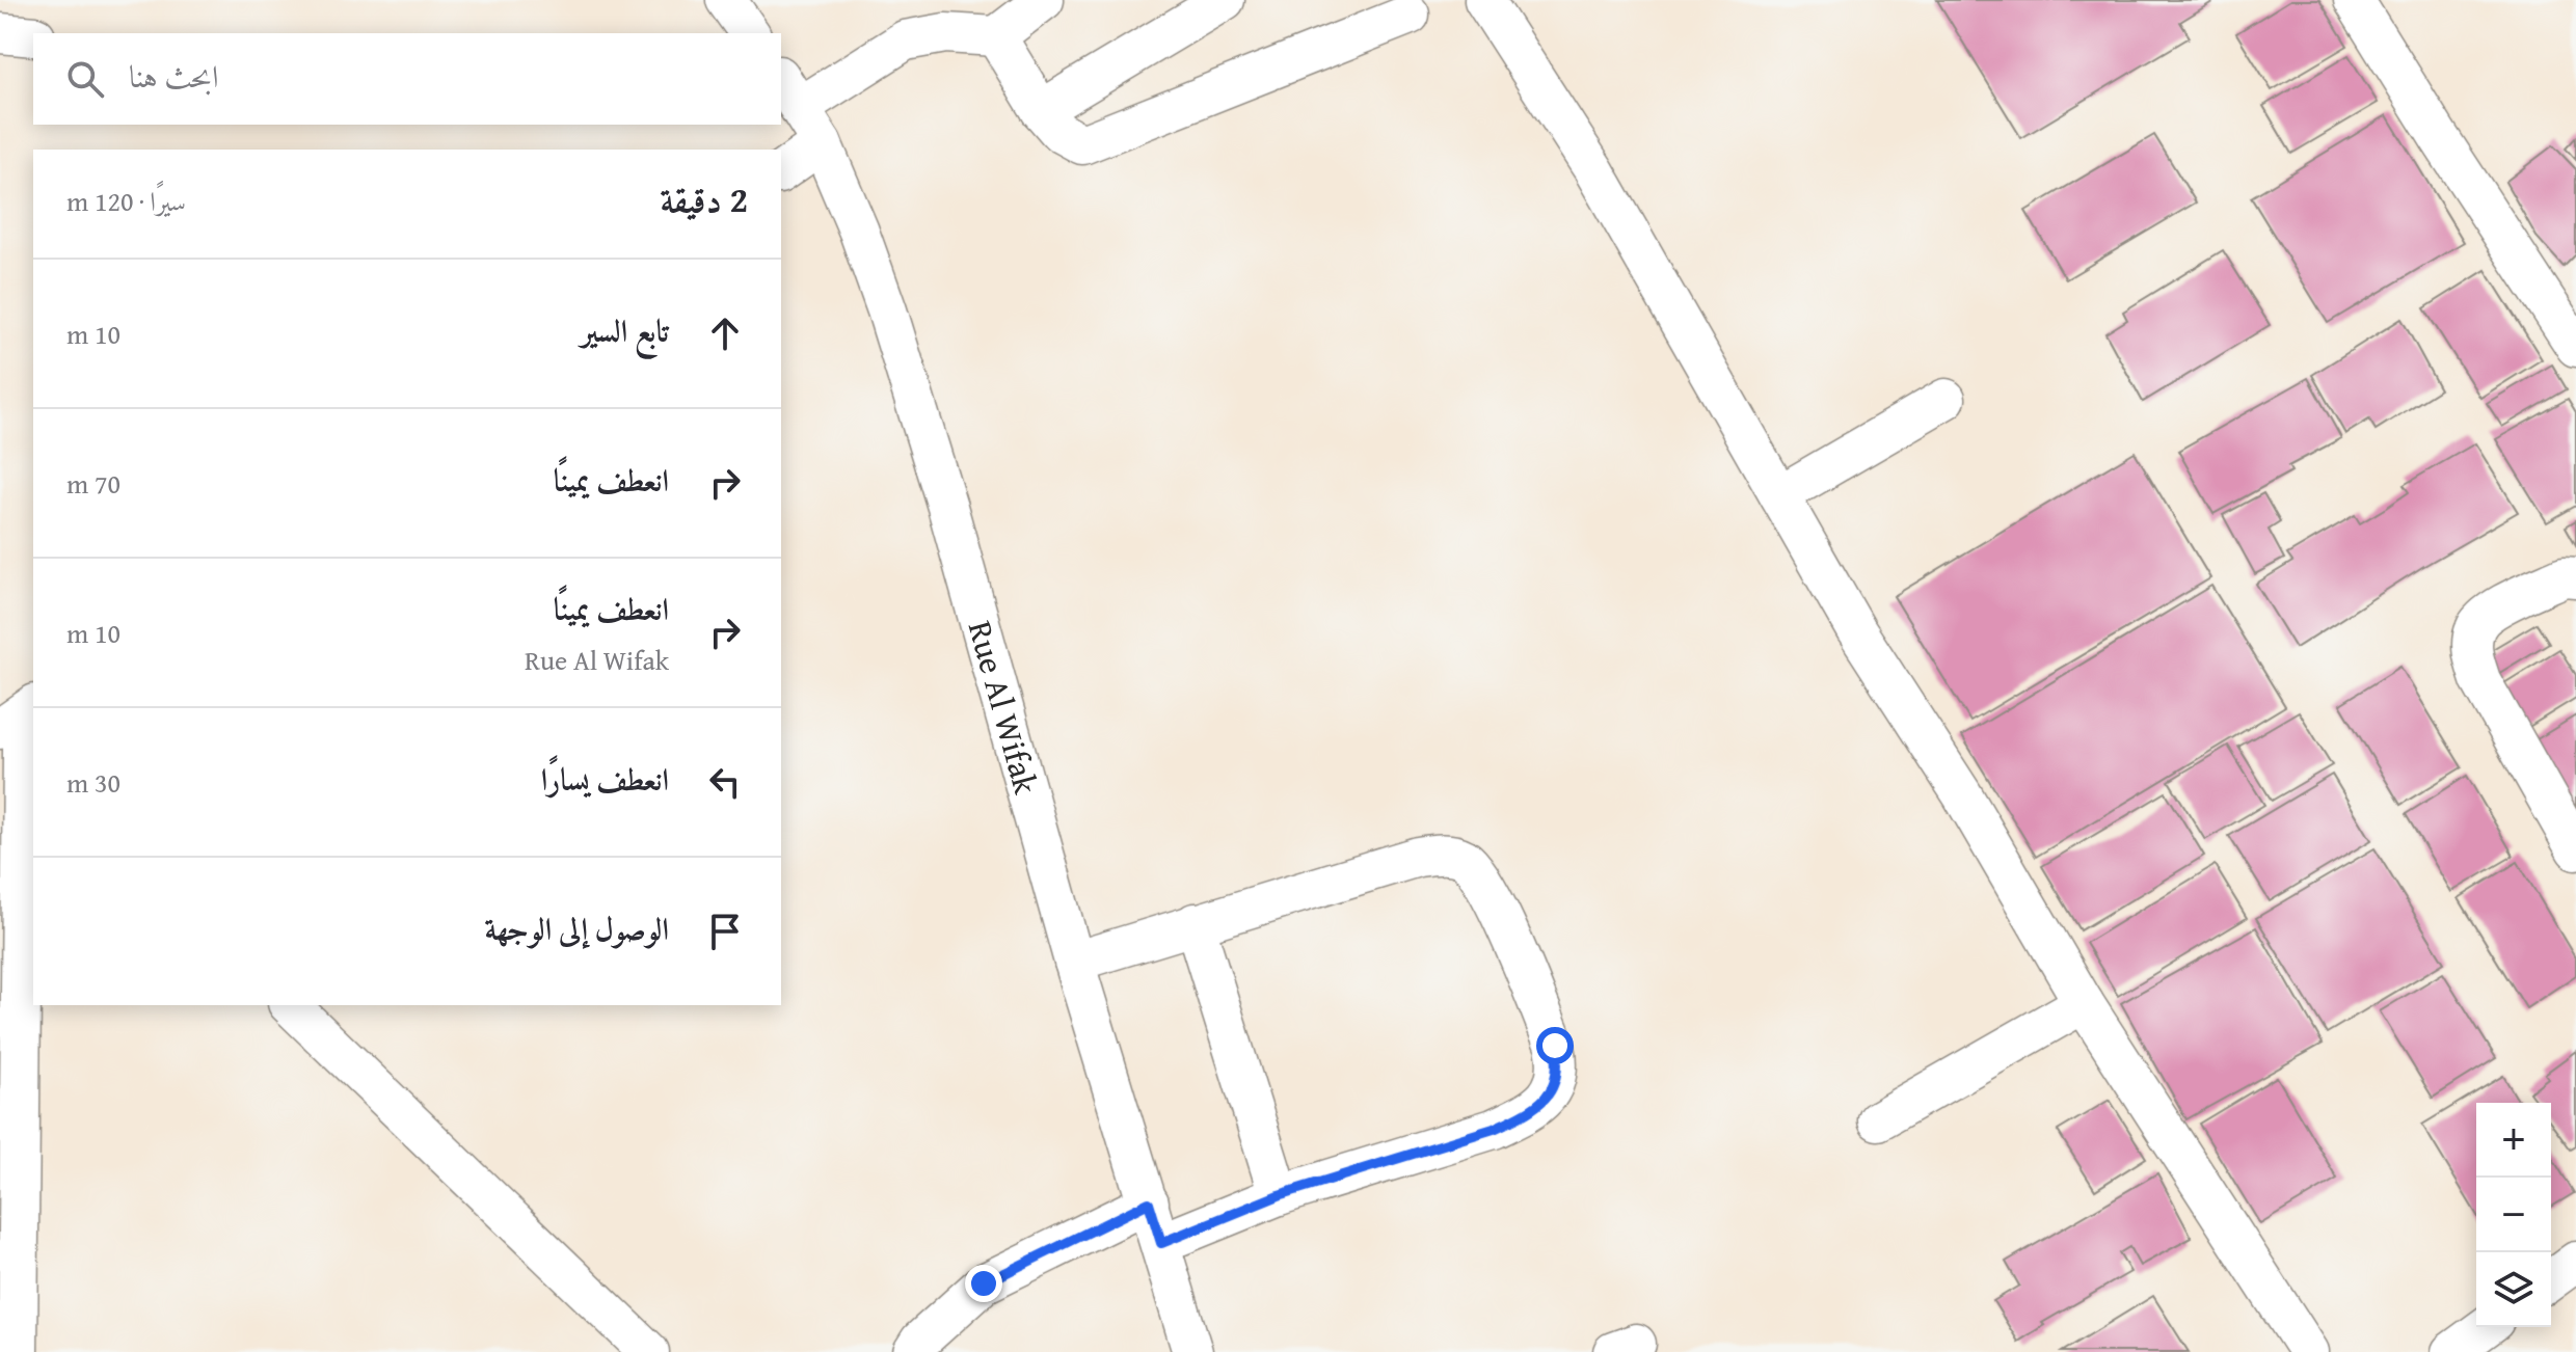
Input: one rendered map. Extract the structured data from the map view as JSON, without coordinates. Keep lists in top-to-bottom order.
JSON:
{
  "streets": {
    "street": ["Rue Al Wifak"]
  },
  "page": {
    "search": "ابحث هنا",
    "heading": ["2 دقيقة", "سيرًا · 120 m"],
    "list": [
      ["تابع السير", "10 m"],
      ["انعطف يمينًا", "70 m"],
      ["انعطف يمينًا", "Rue Al Wifak", "10 m"],
      ["انعطف يسارًا", "30 m"],
      "الوصول إلى الوجهة"
    ],
    "map_buttons": ["+", "−"]
  }
}
